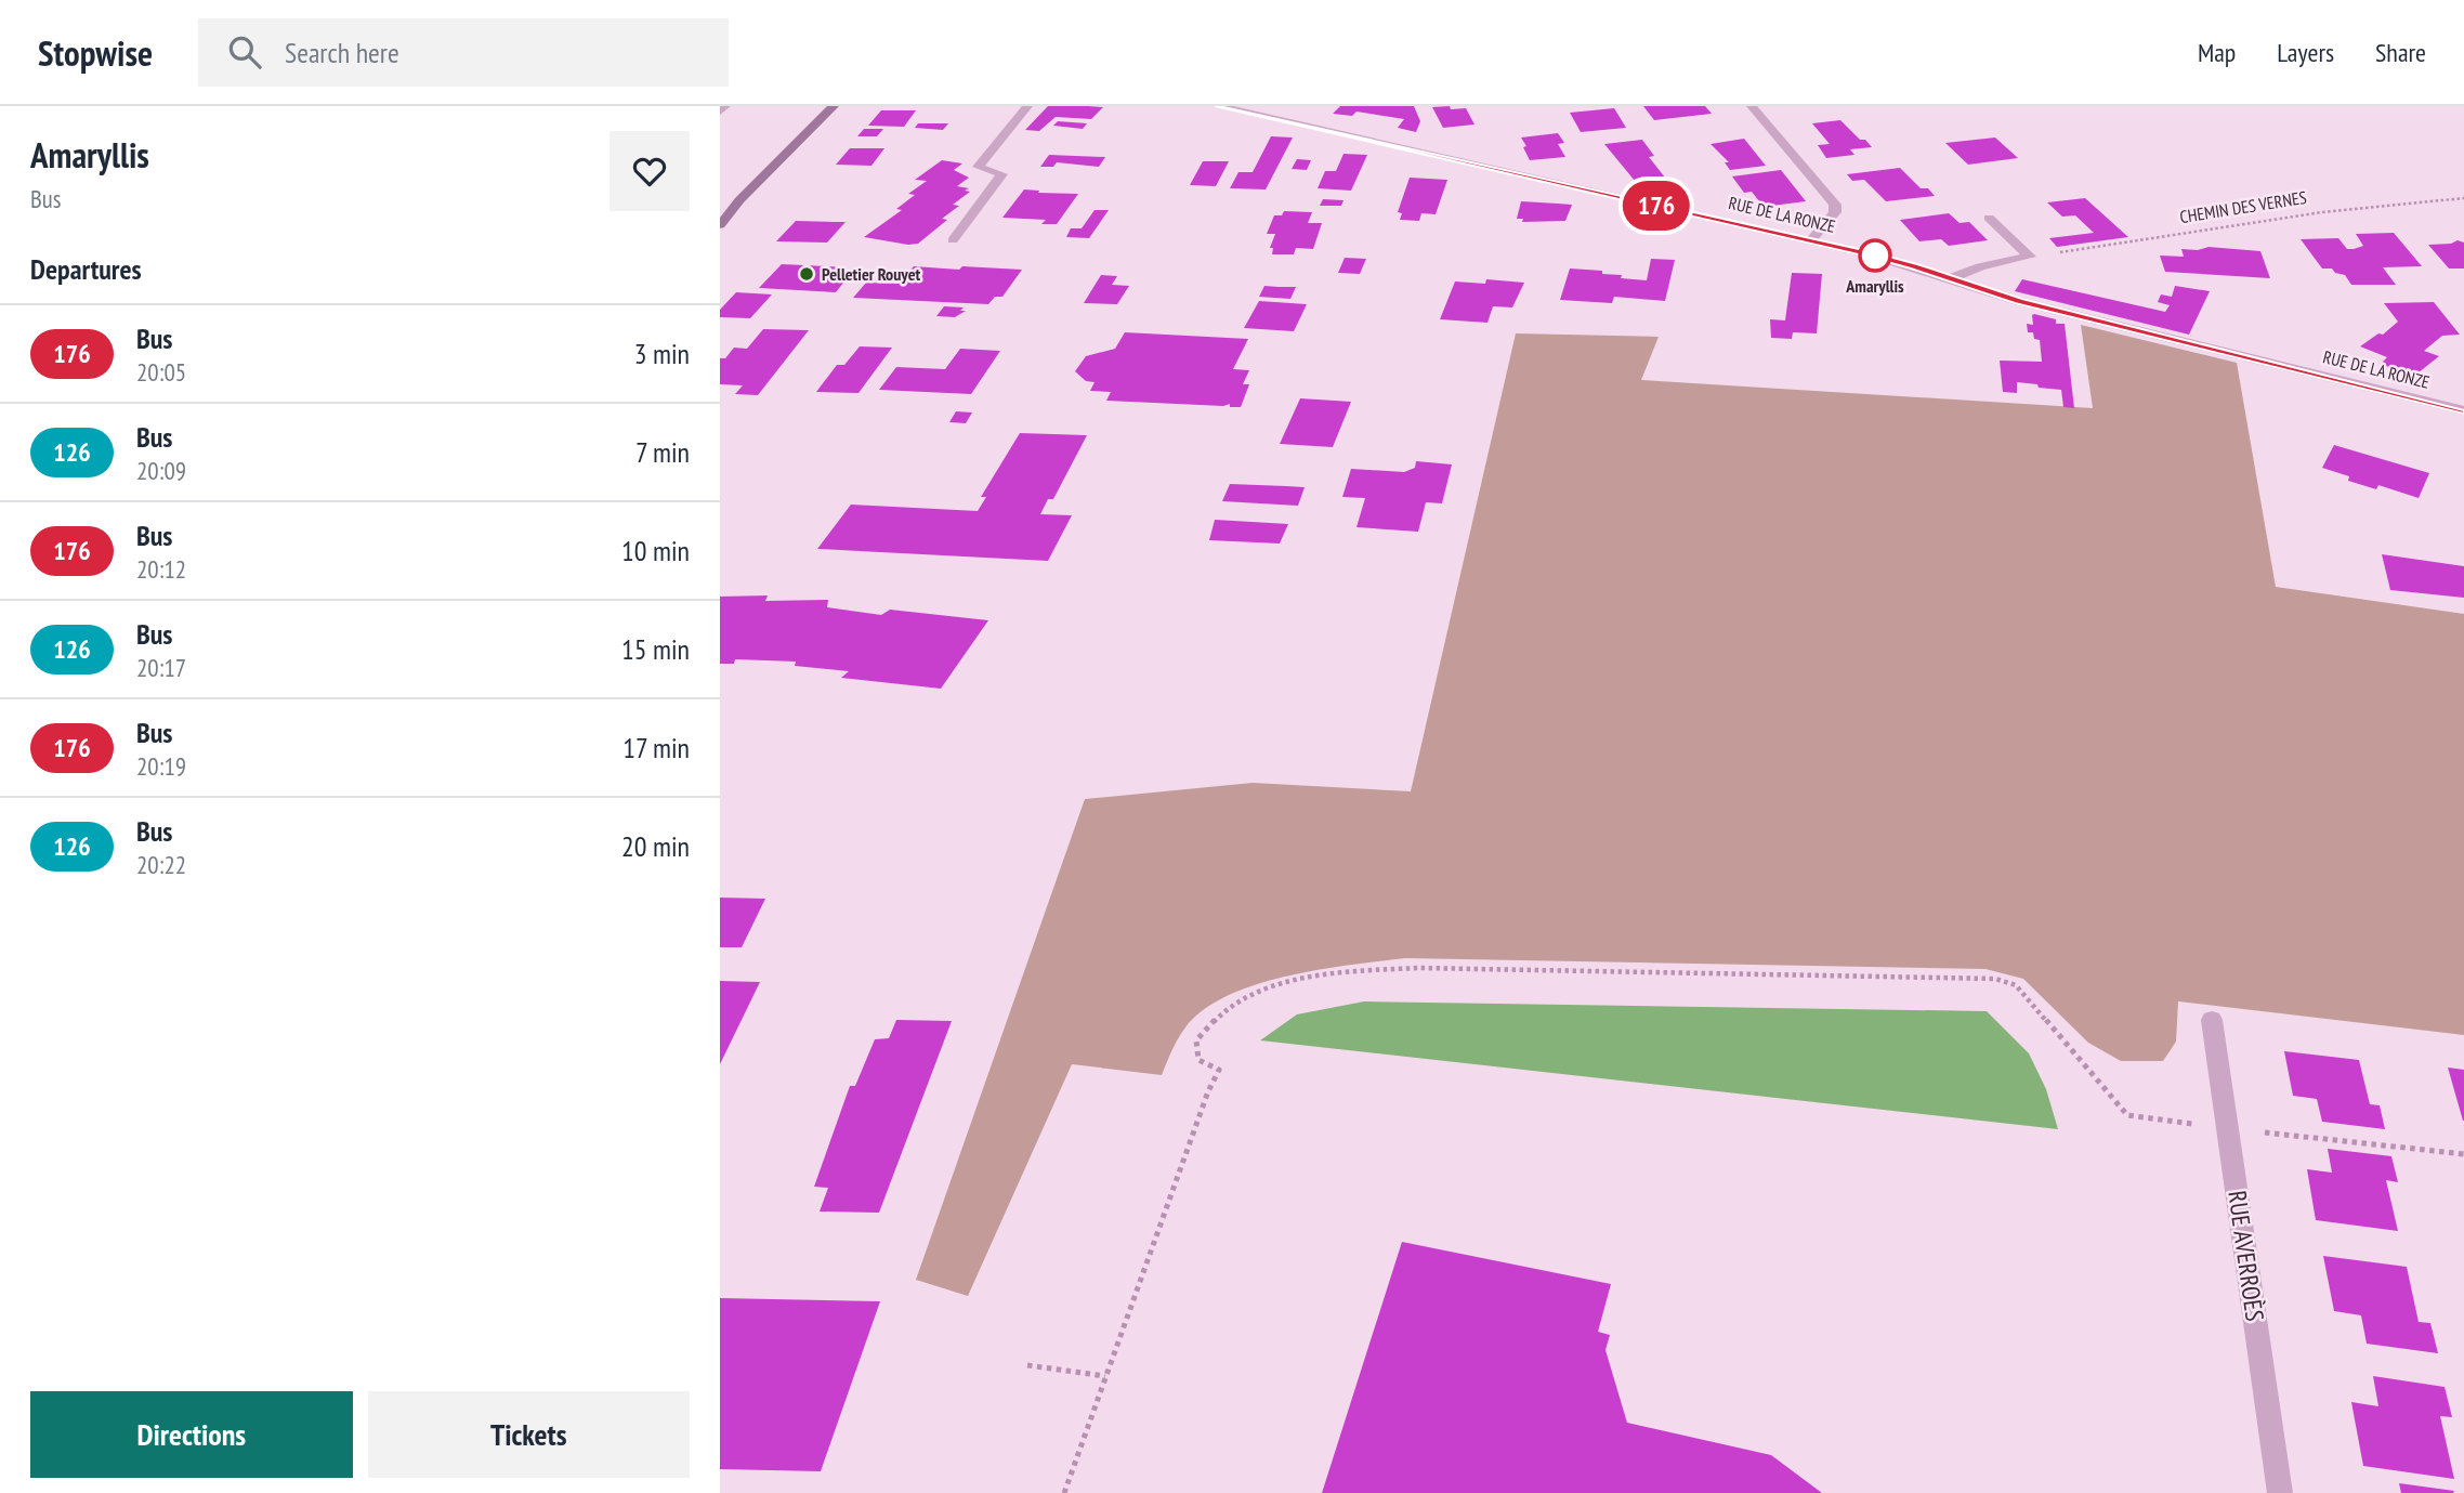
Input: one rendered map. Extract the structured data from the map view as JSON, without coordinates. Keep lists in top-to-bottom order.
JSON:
{
  "streets": {
    "street": ["RUE DE LA RONZE", "RUE AVERROÈS"],
    "path": ["CHEMIN DES VERNES"]
  },
  "places": ["Amaryllis", "Pelletier Rouyet"],
  "lines": ["bus line 176"],
  "page": {
    "header": "Stopwise",
    "search": "Search here",
    "nav": ["Map", "Layers", "Share"],
    "heading": [
      ["Amaryllis", "Bus"],
      "Departures"
    ],
    "on_map": "176",
    "list": [
      {
        "mark": "176",
        "name": "Bus",
        "note": "20:05",
        "value": "3 min"
      },
      {
        "mark": "126",
        "name": "Bus",
        "note": "20:09",
        "value": "7 min"
      },
      {
        "mark": "176",
        "name": "Bus",
        "note": "20:12",
        "value": "10 min"
      },
      {
        "mark": "126",
        "name": "Bus",
        "note": "20:17",
        "value": "15 min"
      },
      {
        "mark": "176",
        "name": "Bus",
        "note": "20:19",
        "value": "17 min"
      },
      {
        "mark": "126",
        "name": "Bus",
        "note": "20:22",
        "value": "20 min"
      }
    ],
    "buttons": ["Directions", "Tickets"]
  }
}
